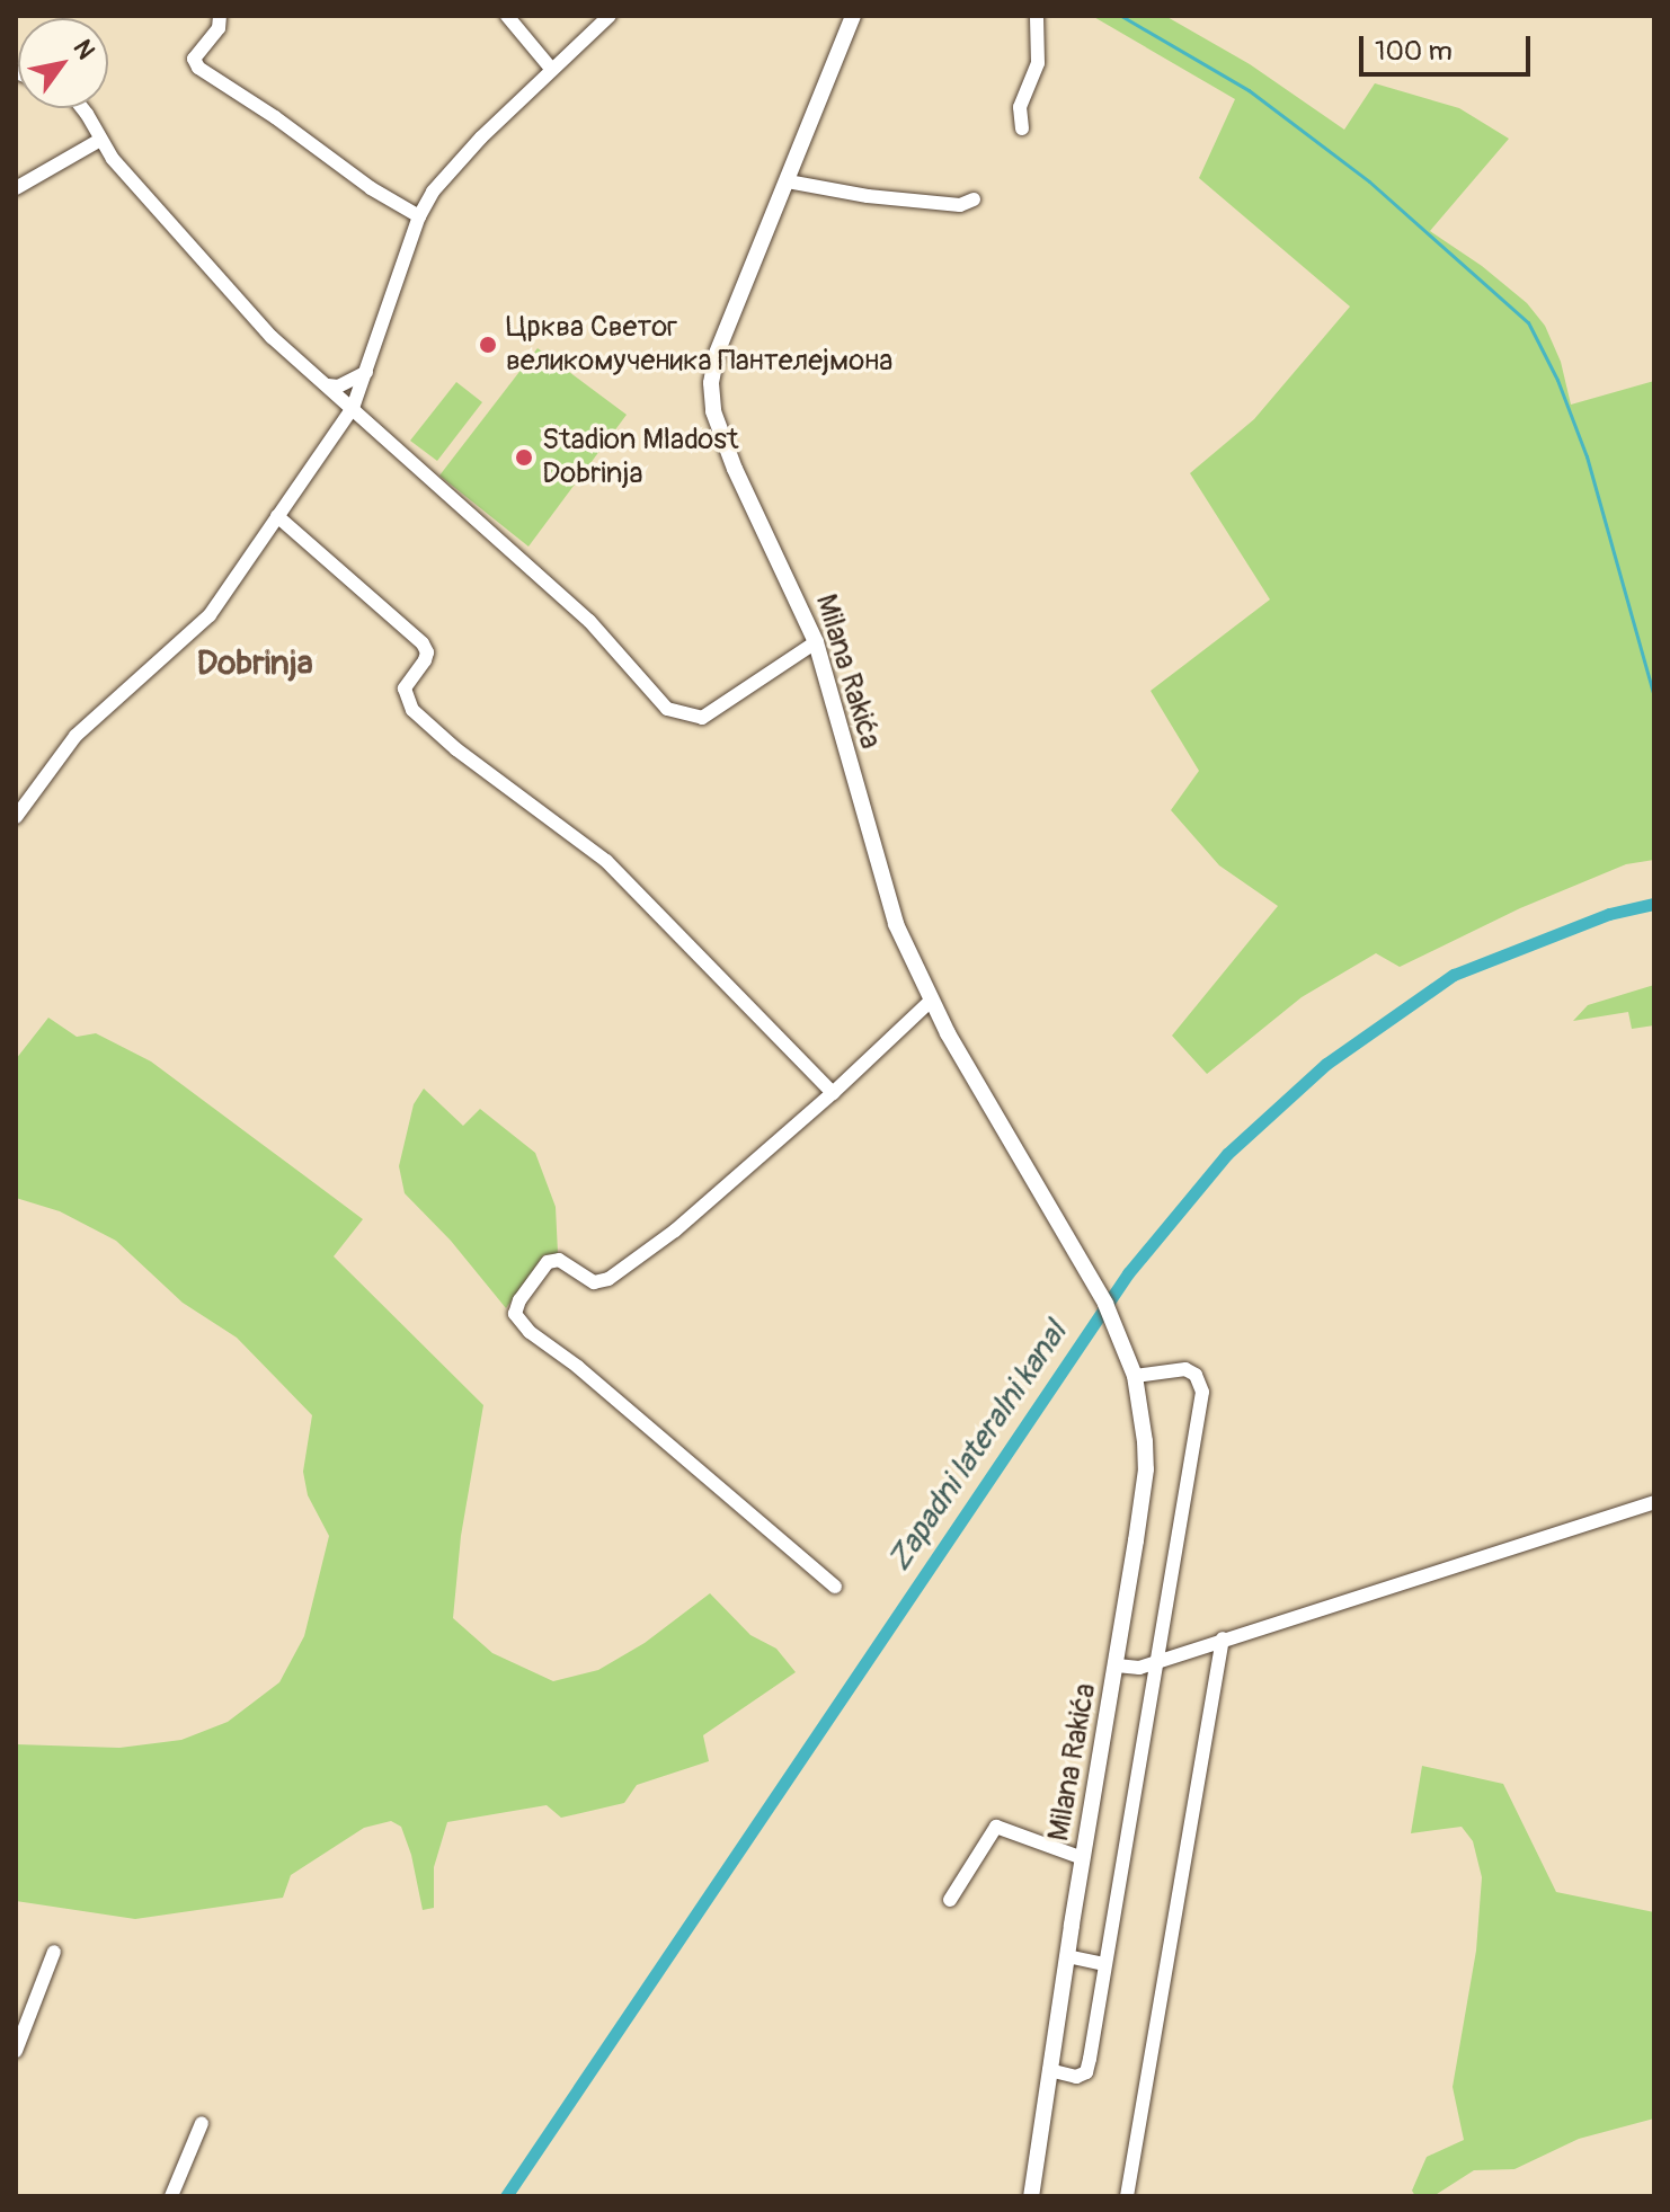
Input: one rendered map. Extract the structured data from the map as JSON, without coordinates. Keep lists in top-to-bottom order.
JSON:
{
  "streets": {
    "main road": ["Milana Rakića"]
  },
  "districts": ["Dobrinja"],
  "water": ["Zapadni lateralni kanal"],
  "places": ["Црква Светог великомученика Пантелејмона", "Stadion Mladost Dobrinja"],
  "scale_bar": "100 m",
  "north": "top right"
}
